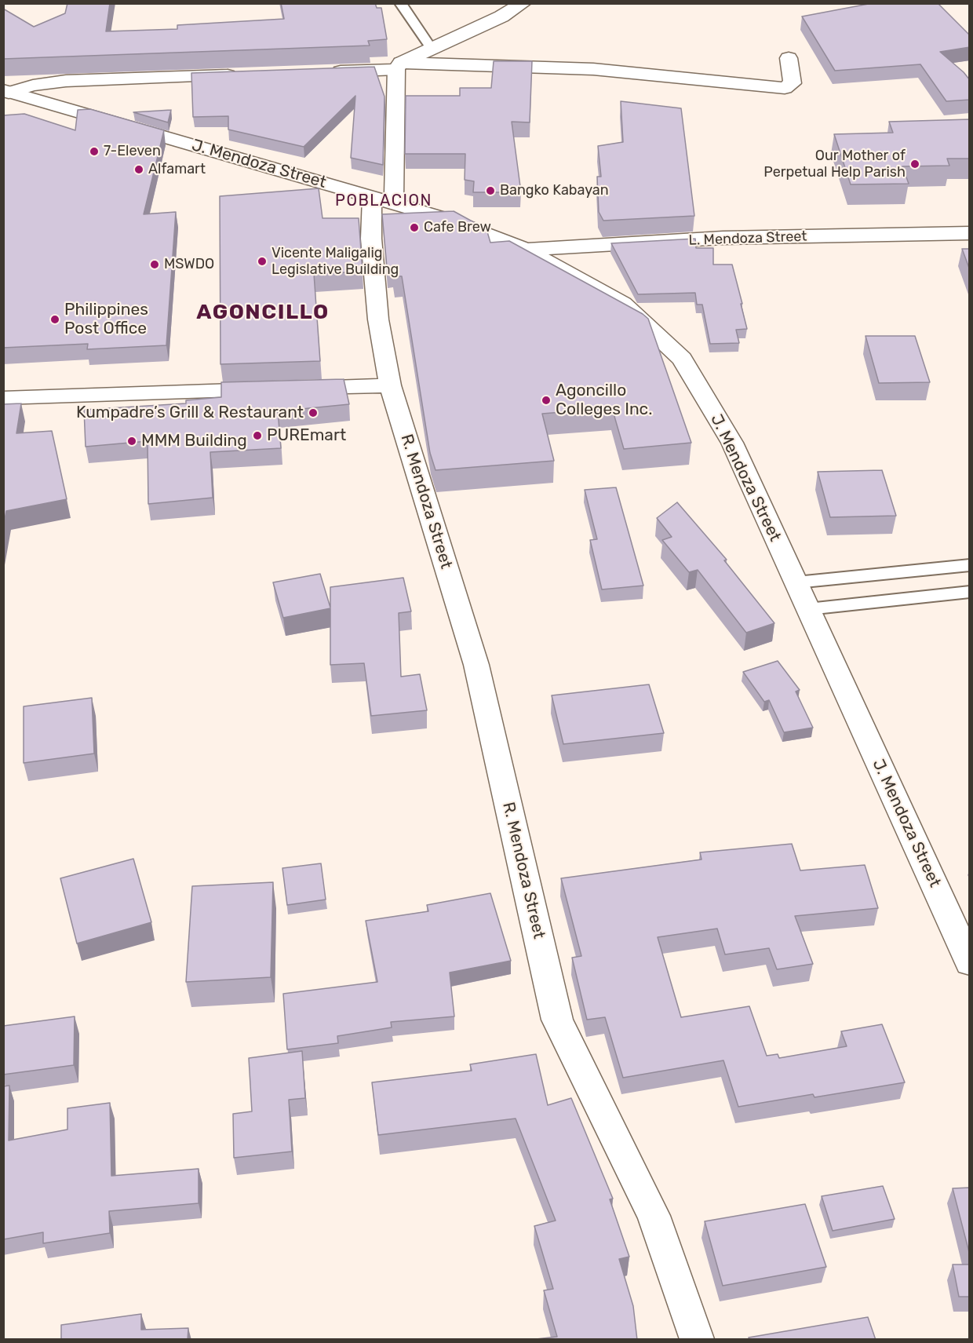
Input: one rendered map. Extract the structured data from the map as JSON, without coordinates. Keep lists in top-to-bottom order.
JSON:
{
  "streets": {
    "street": ["J. Mendoza Street", "L. Mendoza Street", "R. Mendoza Street"]
  },
  "crossings": [
    ["J. Mendoza Street", "L. Mendoza Street"],
    ["J. Mendoza Street", "R. Mendoza Street"]
  ],
  "districts": ["POBLACION", "AGONCILLO"],
  "places": [
    "7-Eleven",
    "Our Mother of Perpetual Help Parish",
    "Alfamart",
    "Bangko Kabayan",
    "Cafe Brew",
    "Vicente Maligalig Legislative Building",
    "MSWDO",
    "Philippines Post Office",
    "Agoncillo Colleges Inc.",
    "Kumpadre’s Grill & Restaurant",
    "PUREmart",
    "MMM Building"
  ]
}
